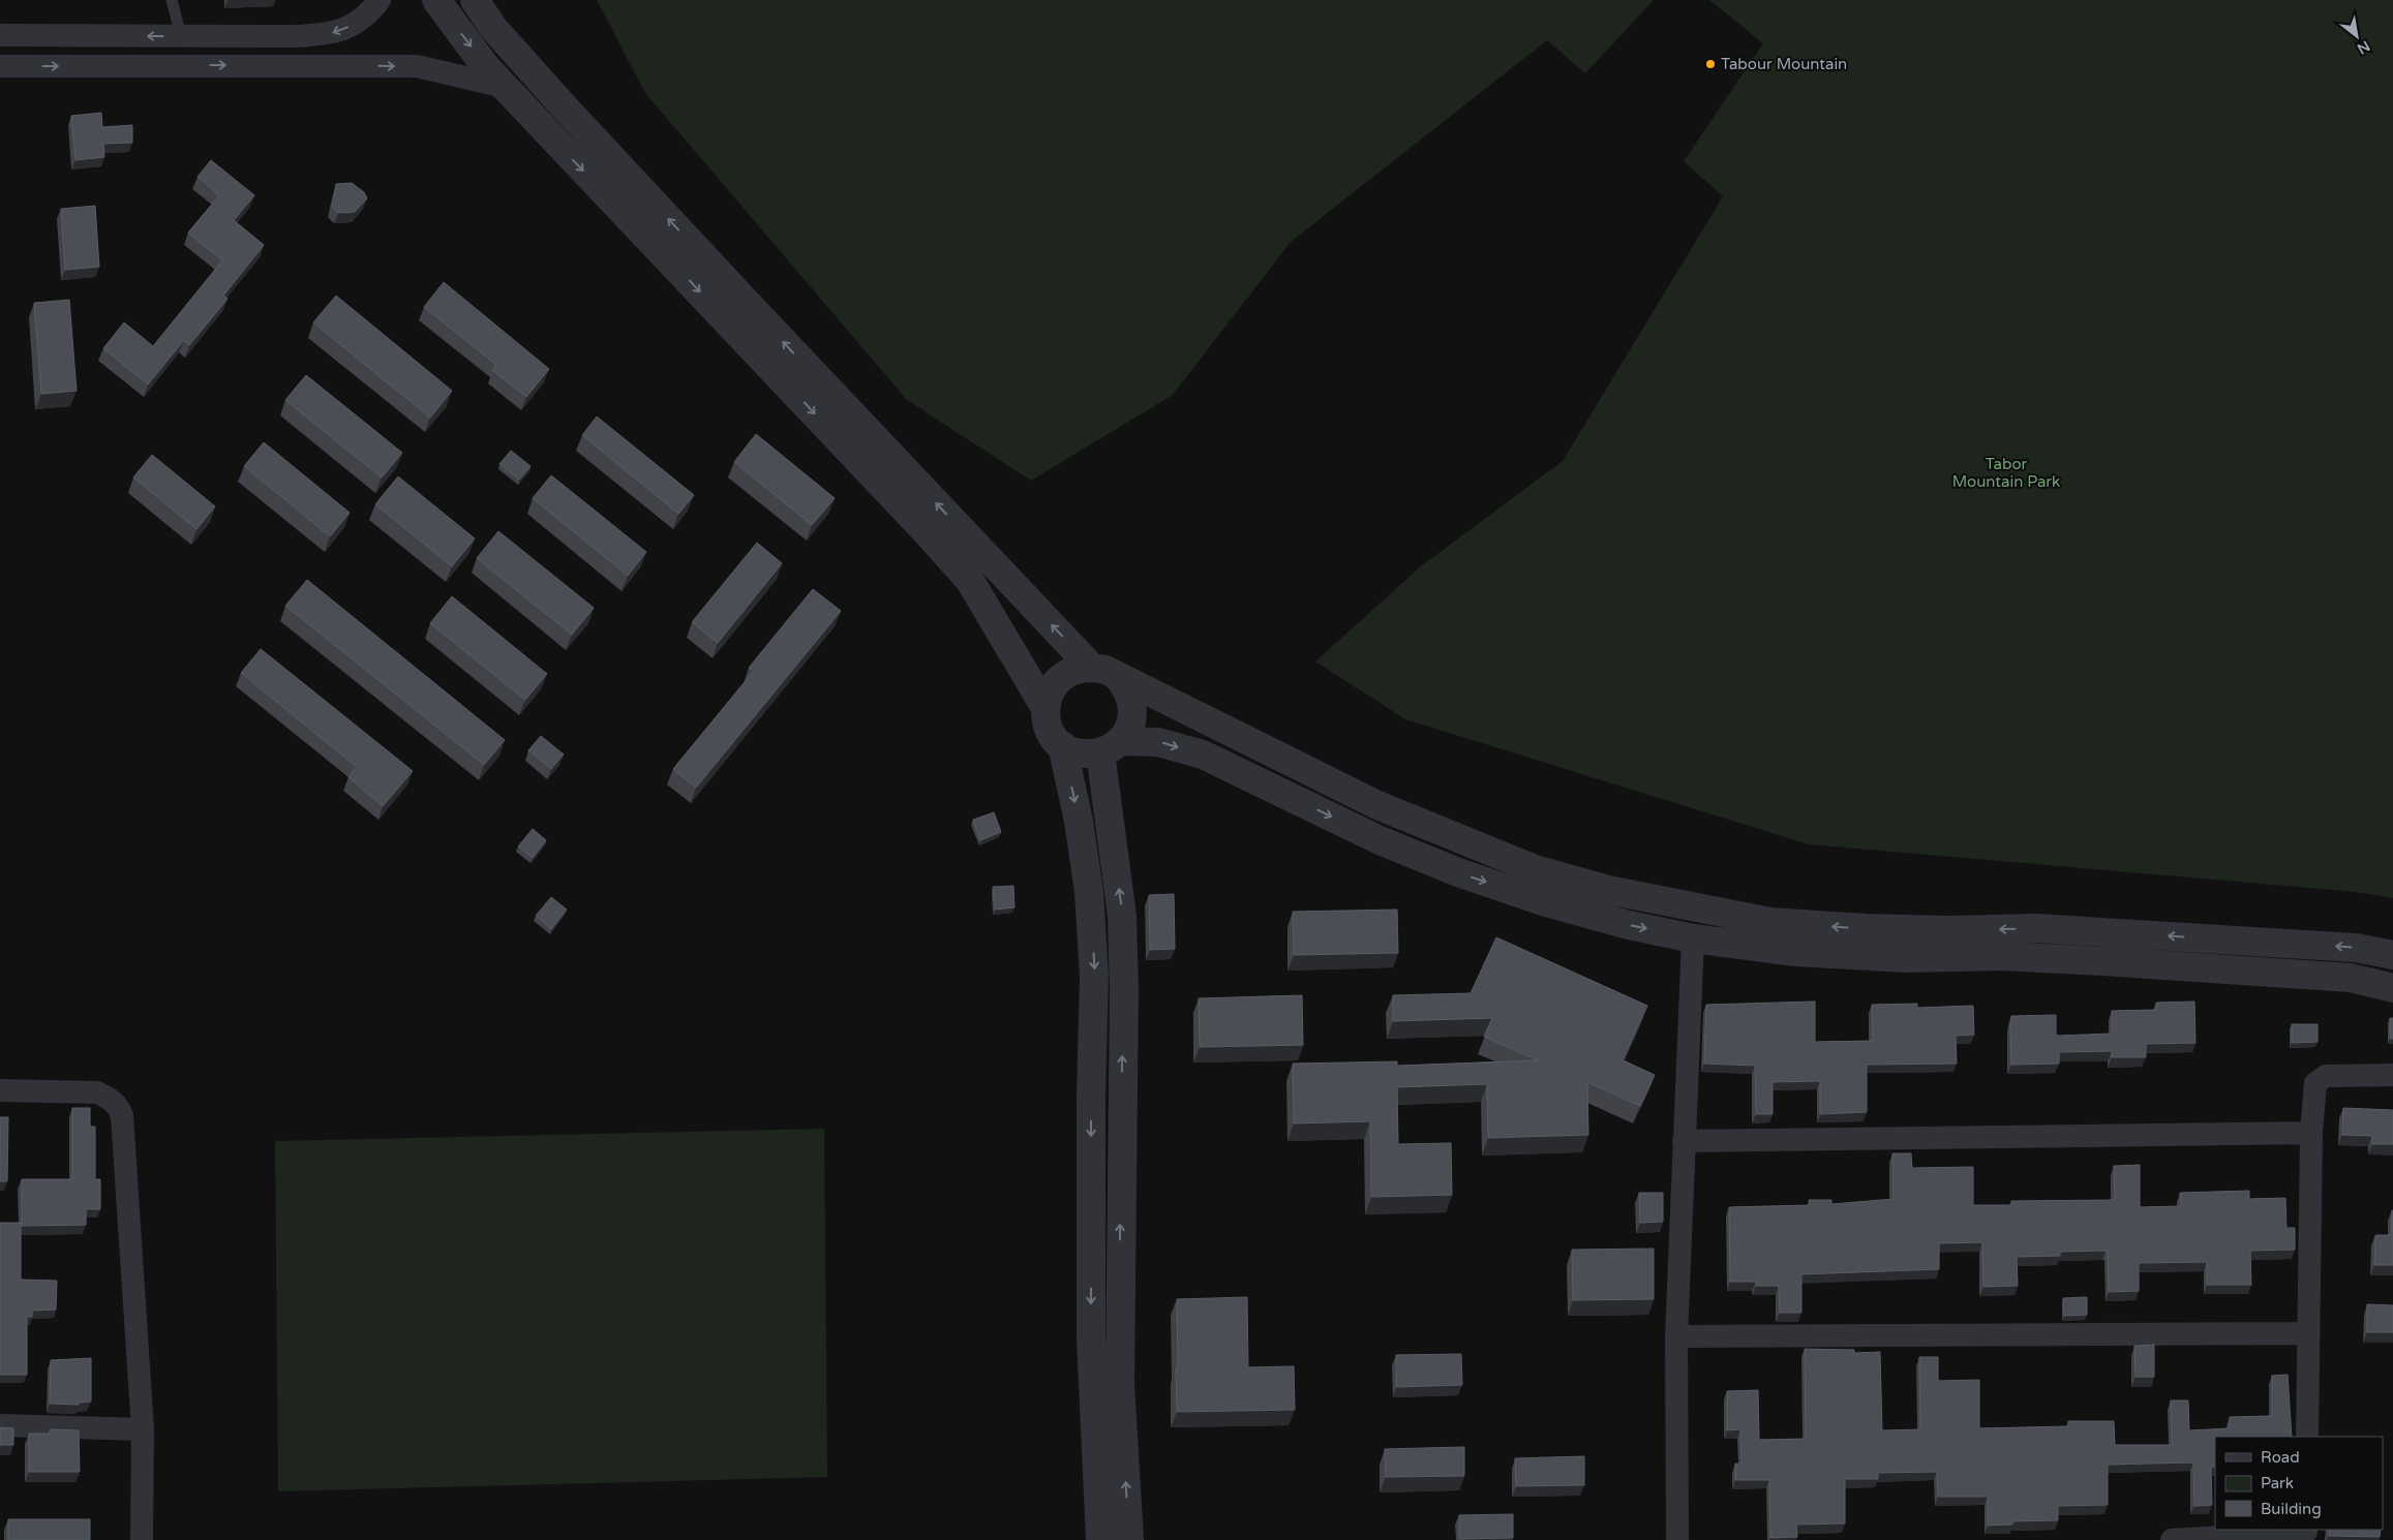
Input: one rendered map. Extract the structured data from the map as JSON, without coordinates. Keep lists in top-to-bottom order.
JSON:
{
  "parks": ["Tabor Mountain Park"],
  "places": ["Tabour Mountain"],
  "legend": ["Road", "Park", "Building"],
  "north": "bottom right"
}
